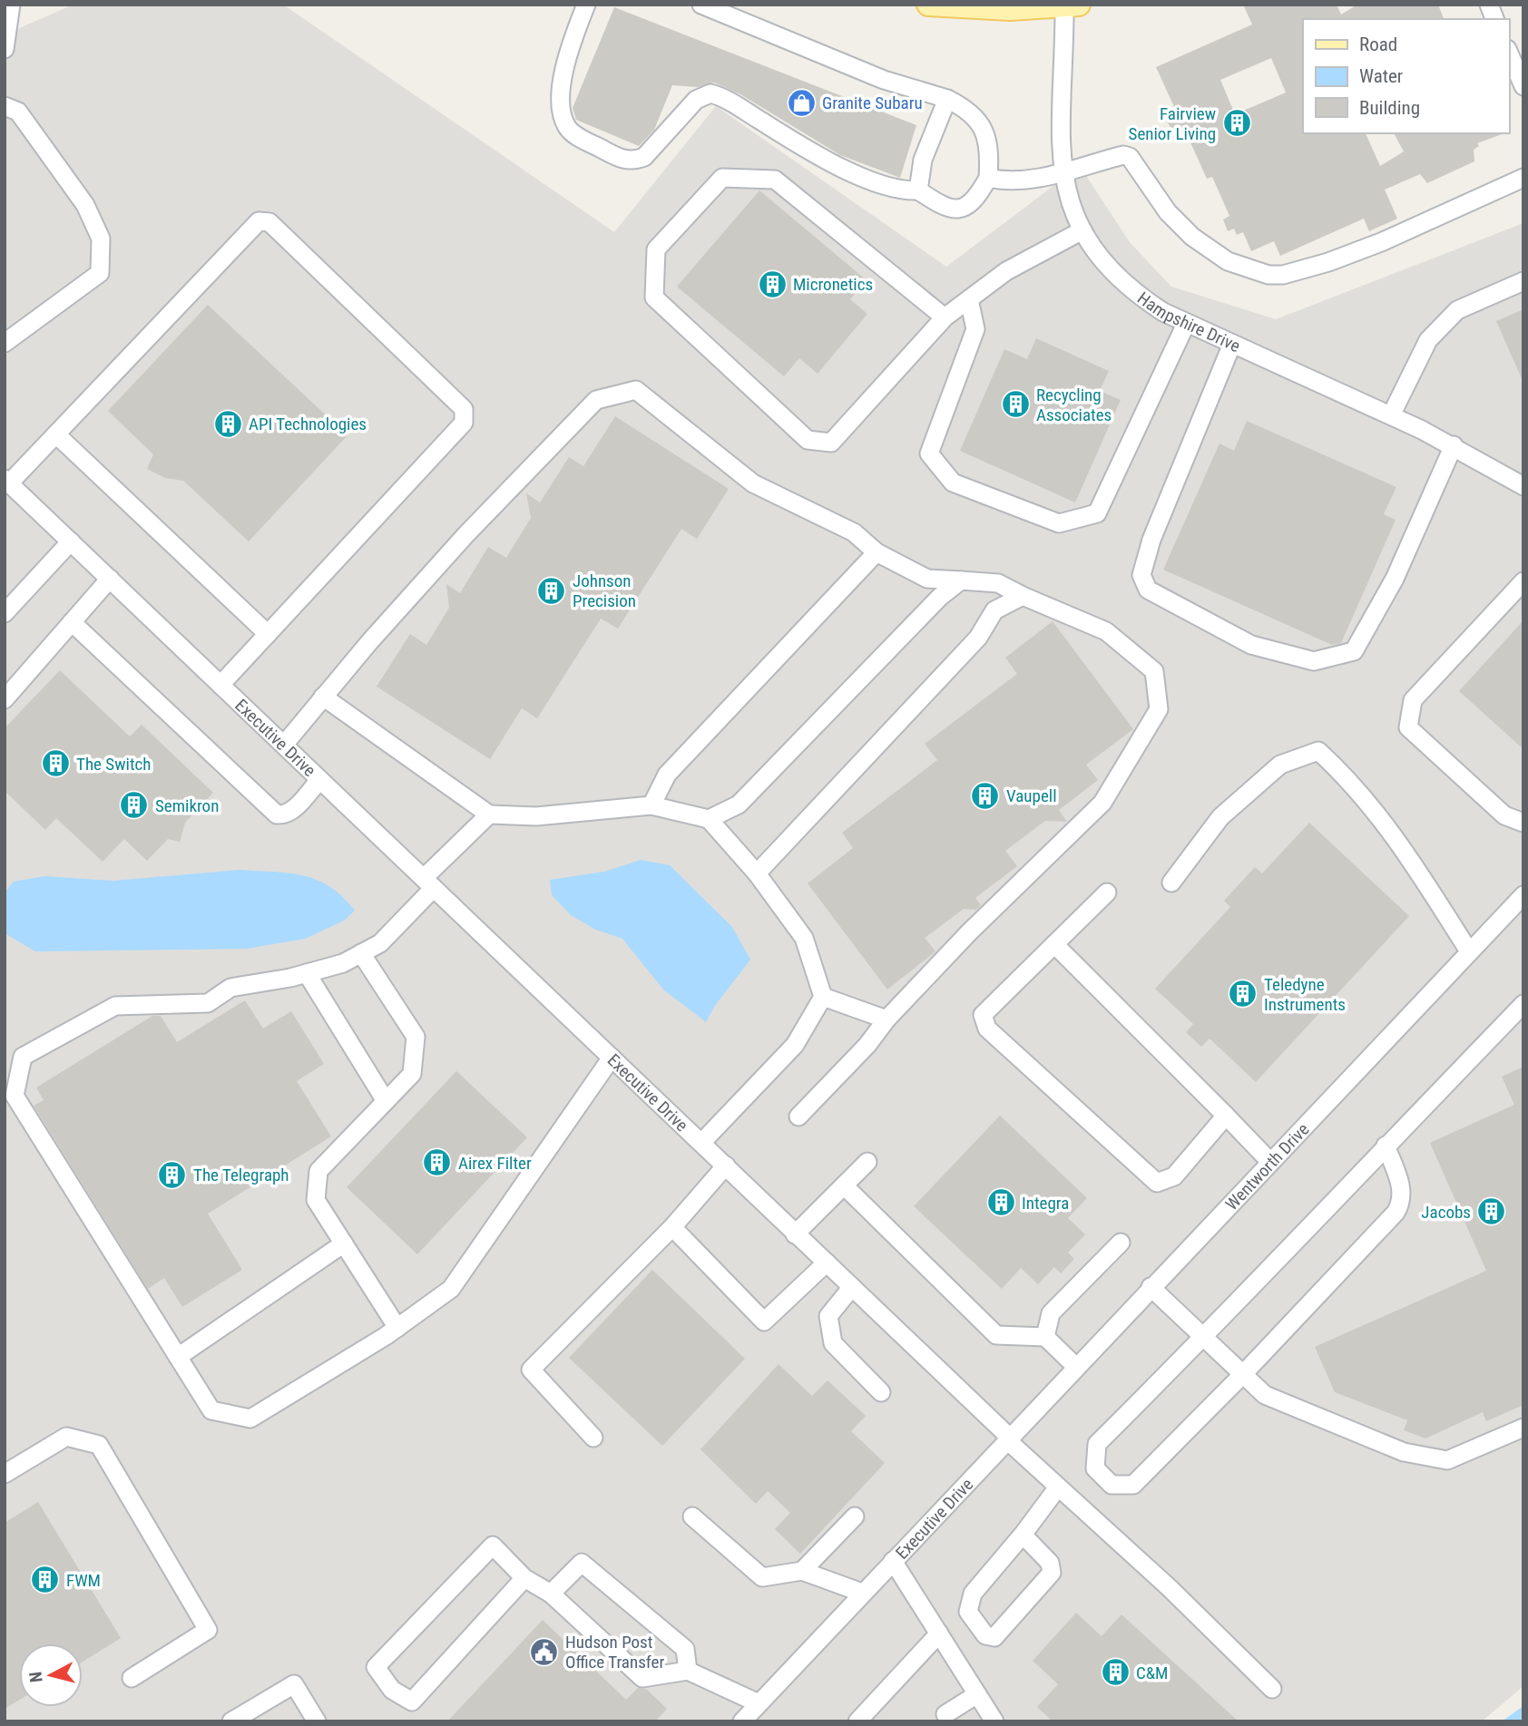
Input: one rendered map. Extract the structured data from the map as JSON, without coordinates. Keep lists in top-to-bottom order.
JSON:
{
  "streets": {
    "street": ["Hampshire Drive", "Executive Drive", "Wentworth Drive"]
  },
  "crossings": [
    ["Executive Drive", "Wentworth Drive"]
  ],
  "places": {
    "shop": ["Granite Subaru"],
    "building": [
      "Fairview Senior Living",
      "Micronetics",
      "Recycling Associates",
      "API Technologies",
      "Johnson Precision",
      "The Switch",
      "Vaupell",
      "Semikron",
      "Teledyne Instruments",
      "Airex Filter",
      "The Telegraph",
      "Integra",
      "Jacobs",
      "FWM",
      "C&M"
    ],
    "public building": ["Hudson Post Office Transfer"]
  },
  "legend": ["Road", "Water", "Building"],
  "north": "left"
}
